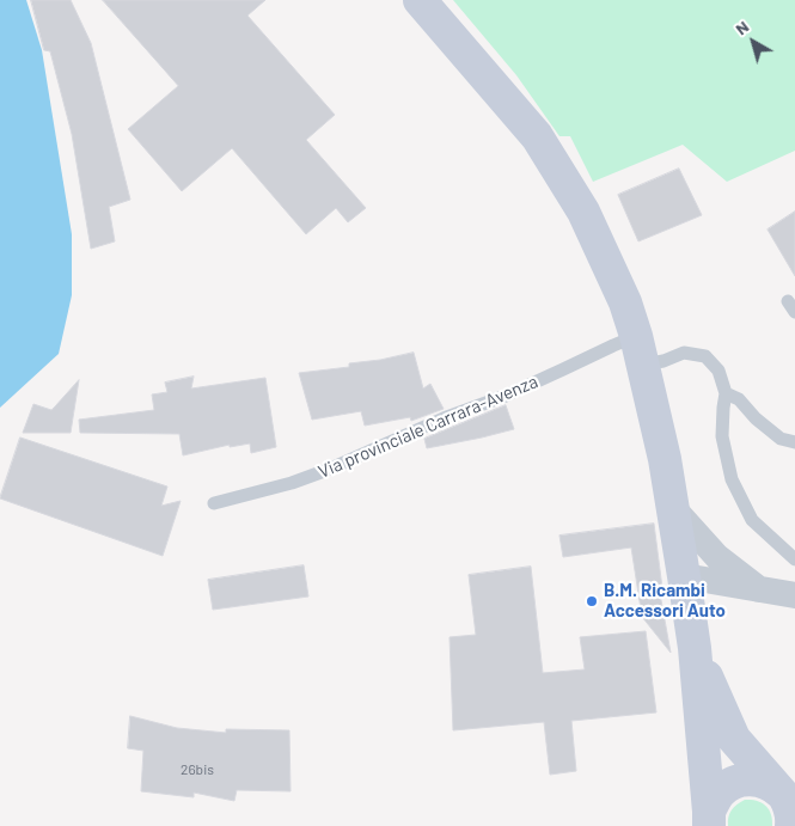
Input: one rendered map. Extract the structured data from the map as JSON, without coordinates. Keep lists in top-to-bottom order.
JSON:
{
  "streets": {
    "lane": ["Via provinciale Carrara-Avenza"]
  },
  "places": ["B.M. Ricambi Accessori Auto"],
  "house_numbers": ["26bis"],
  "north": "top left"
}
